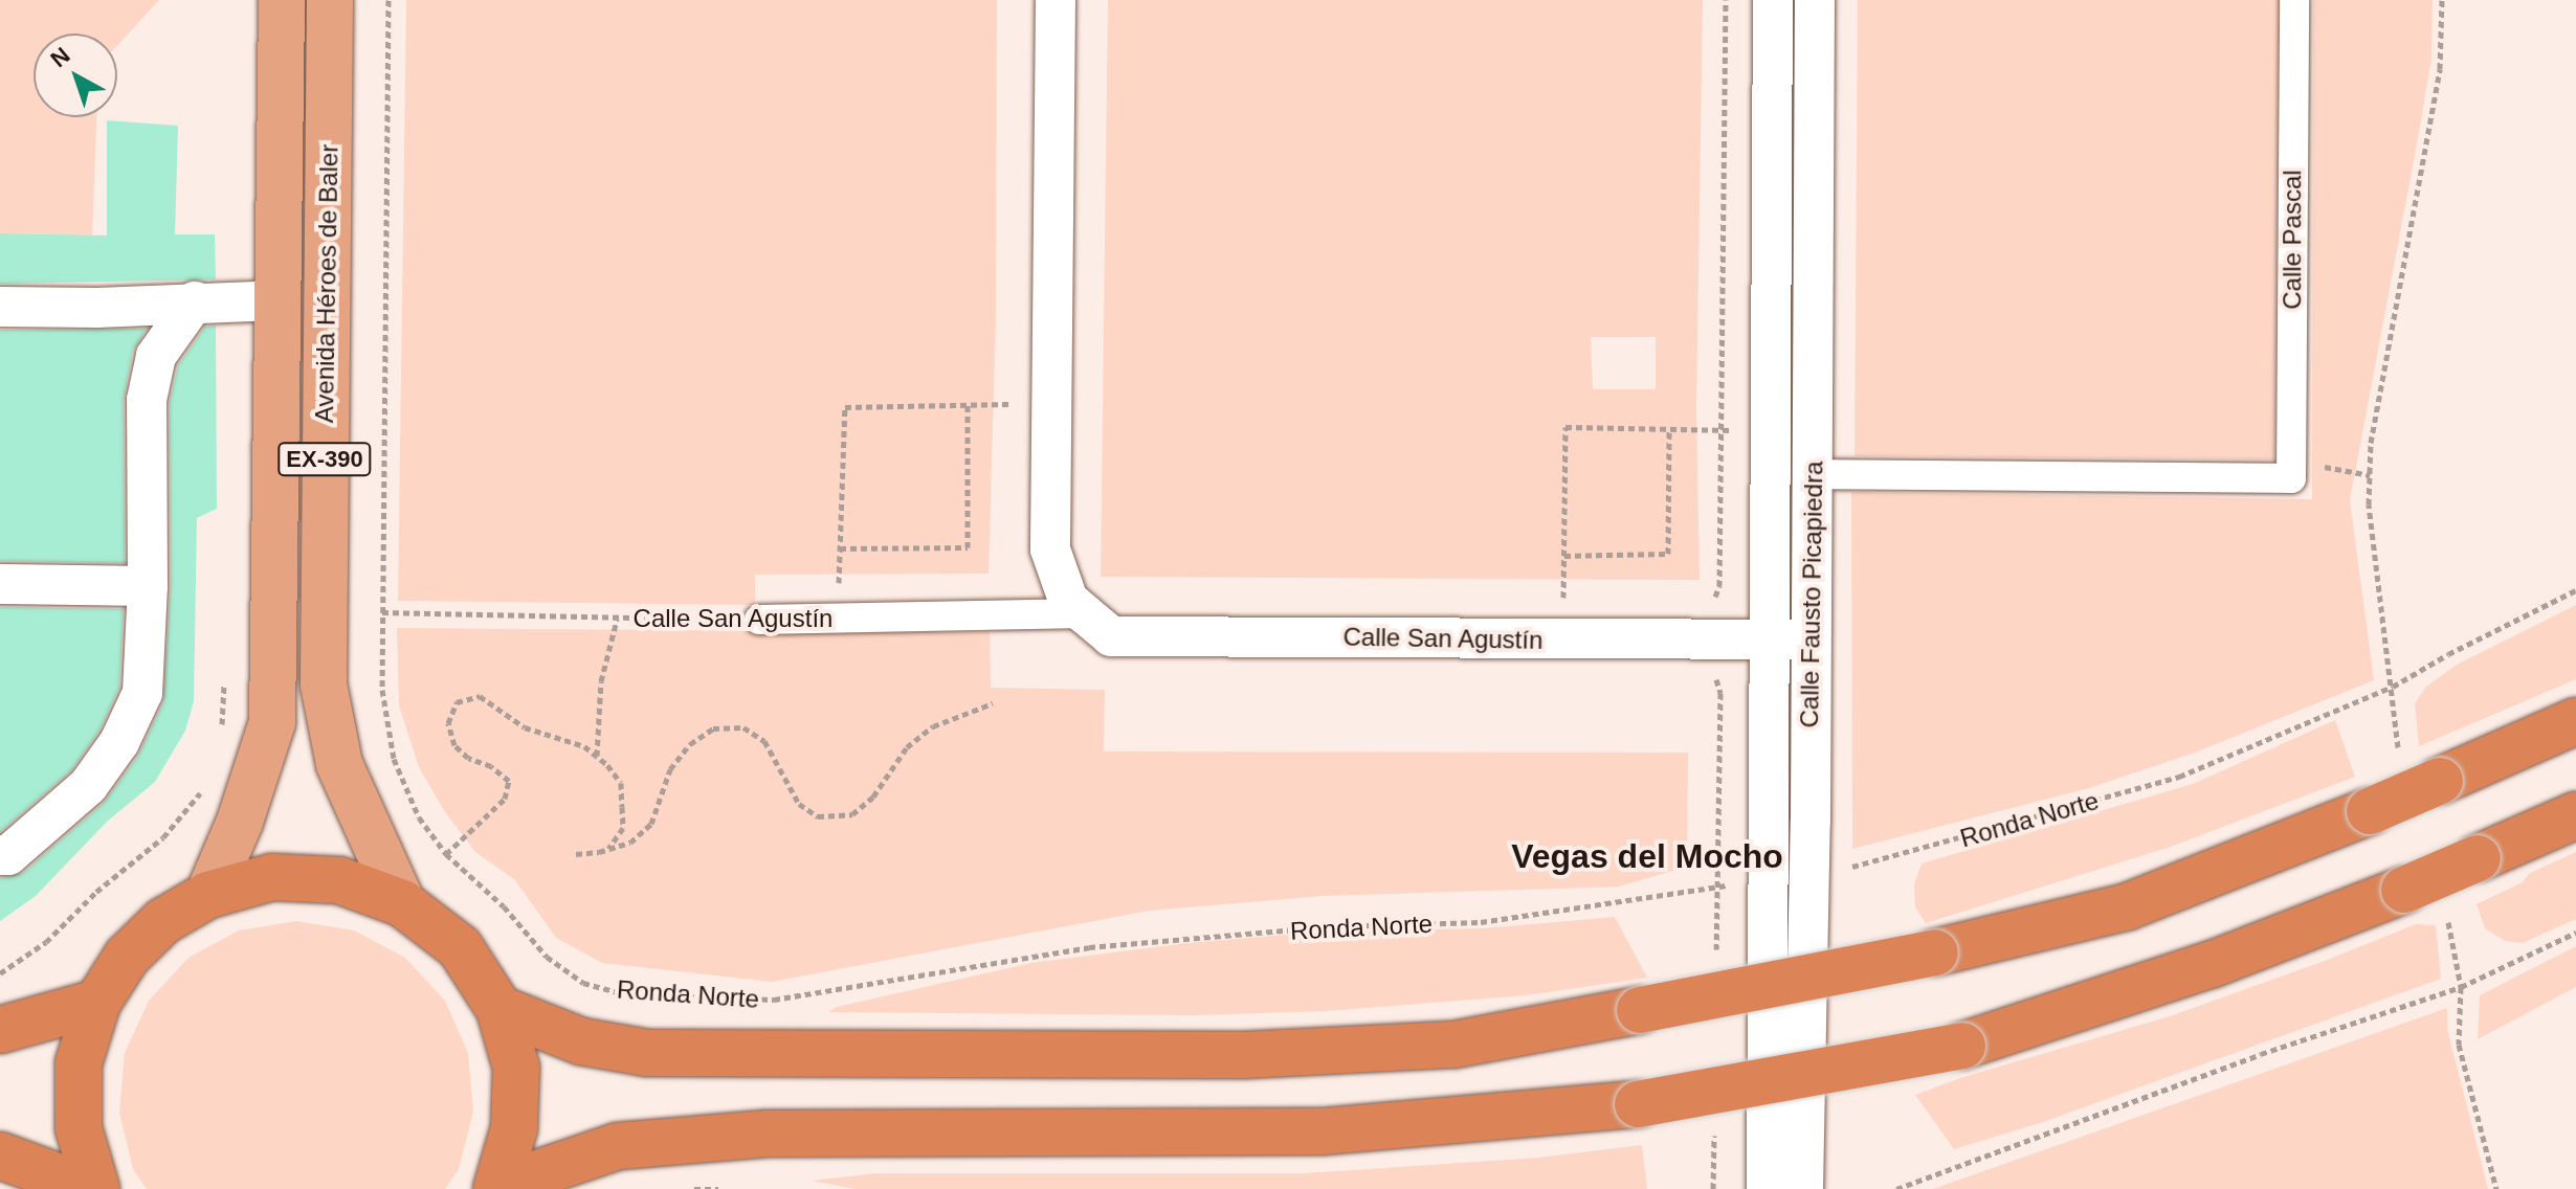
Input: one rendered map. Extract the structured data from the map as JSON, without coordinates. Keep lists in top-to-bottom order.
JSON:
{
  "streets": {
    "main road": ["Avenida Héroes de Baler", "EX-390"],
    "street": ["Calle Pascal", "Calle Fausto Picapiedra", "Calle San Agustín"],
    "path": ["Ronda Norte"]
  },
  "crossings": [
    ["Calle Pascal", "Calle Fausto Picapiedra"],
    ["Calle Fausto Picapiedra", "Calle San Agustín"],
    ["Calle Fausto Picapiedra", "Ronda Norte"],
    ["Calle San Agustín", "Ronda Norte"]
  ],
  "districts": ["Vegas del Mocho"],
  "north": "top left"
}
